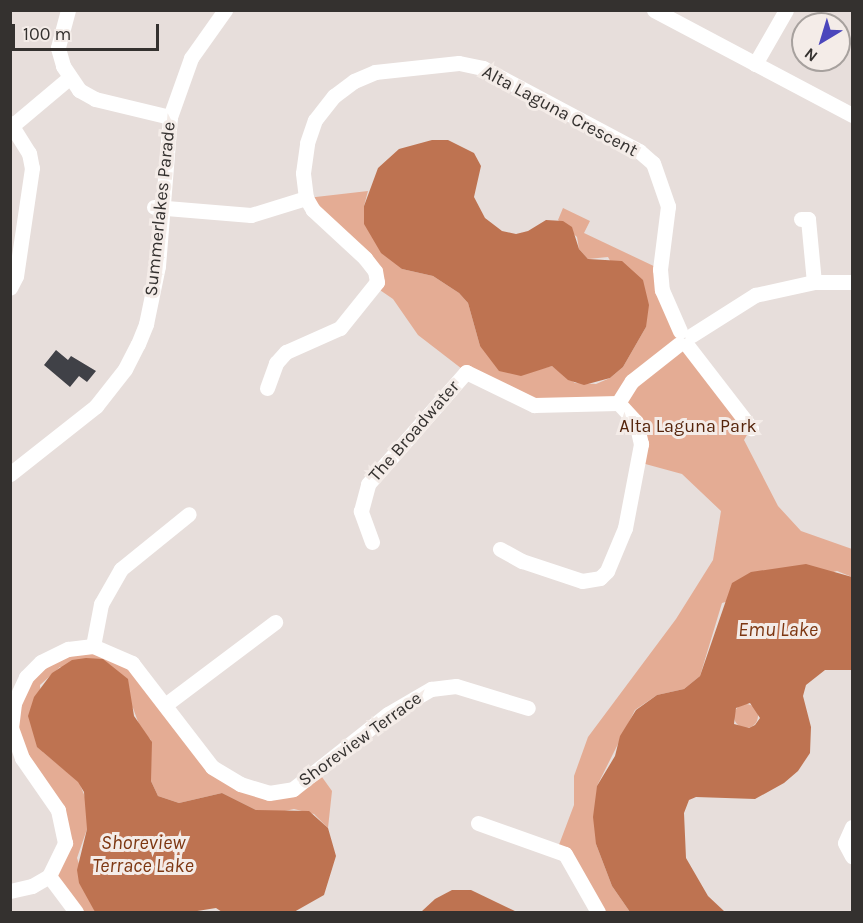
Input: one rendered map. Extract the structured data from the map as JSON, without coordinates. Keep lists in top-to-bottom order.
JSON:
{
  "streets": {
    "street": [
      "Alta Laguna Crescent",
      "Summerlakes Parade",
      "The Broadwater",
      "Shoreview Terrace"
    ]
  },
  "water": ["Emu Lake", "Shoreview Terrace Lake"],
  "parks": ["Alta Laguna Park"],
  "scale_bar": "100 m",
  "north": "bottom left"
}
